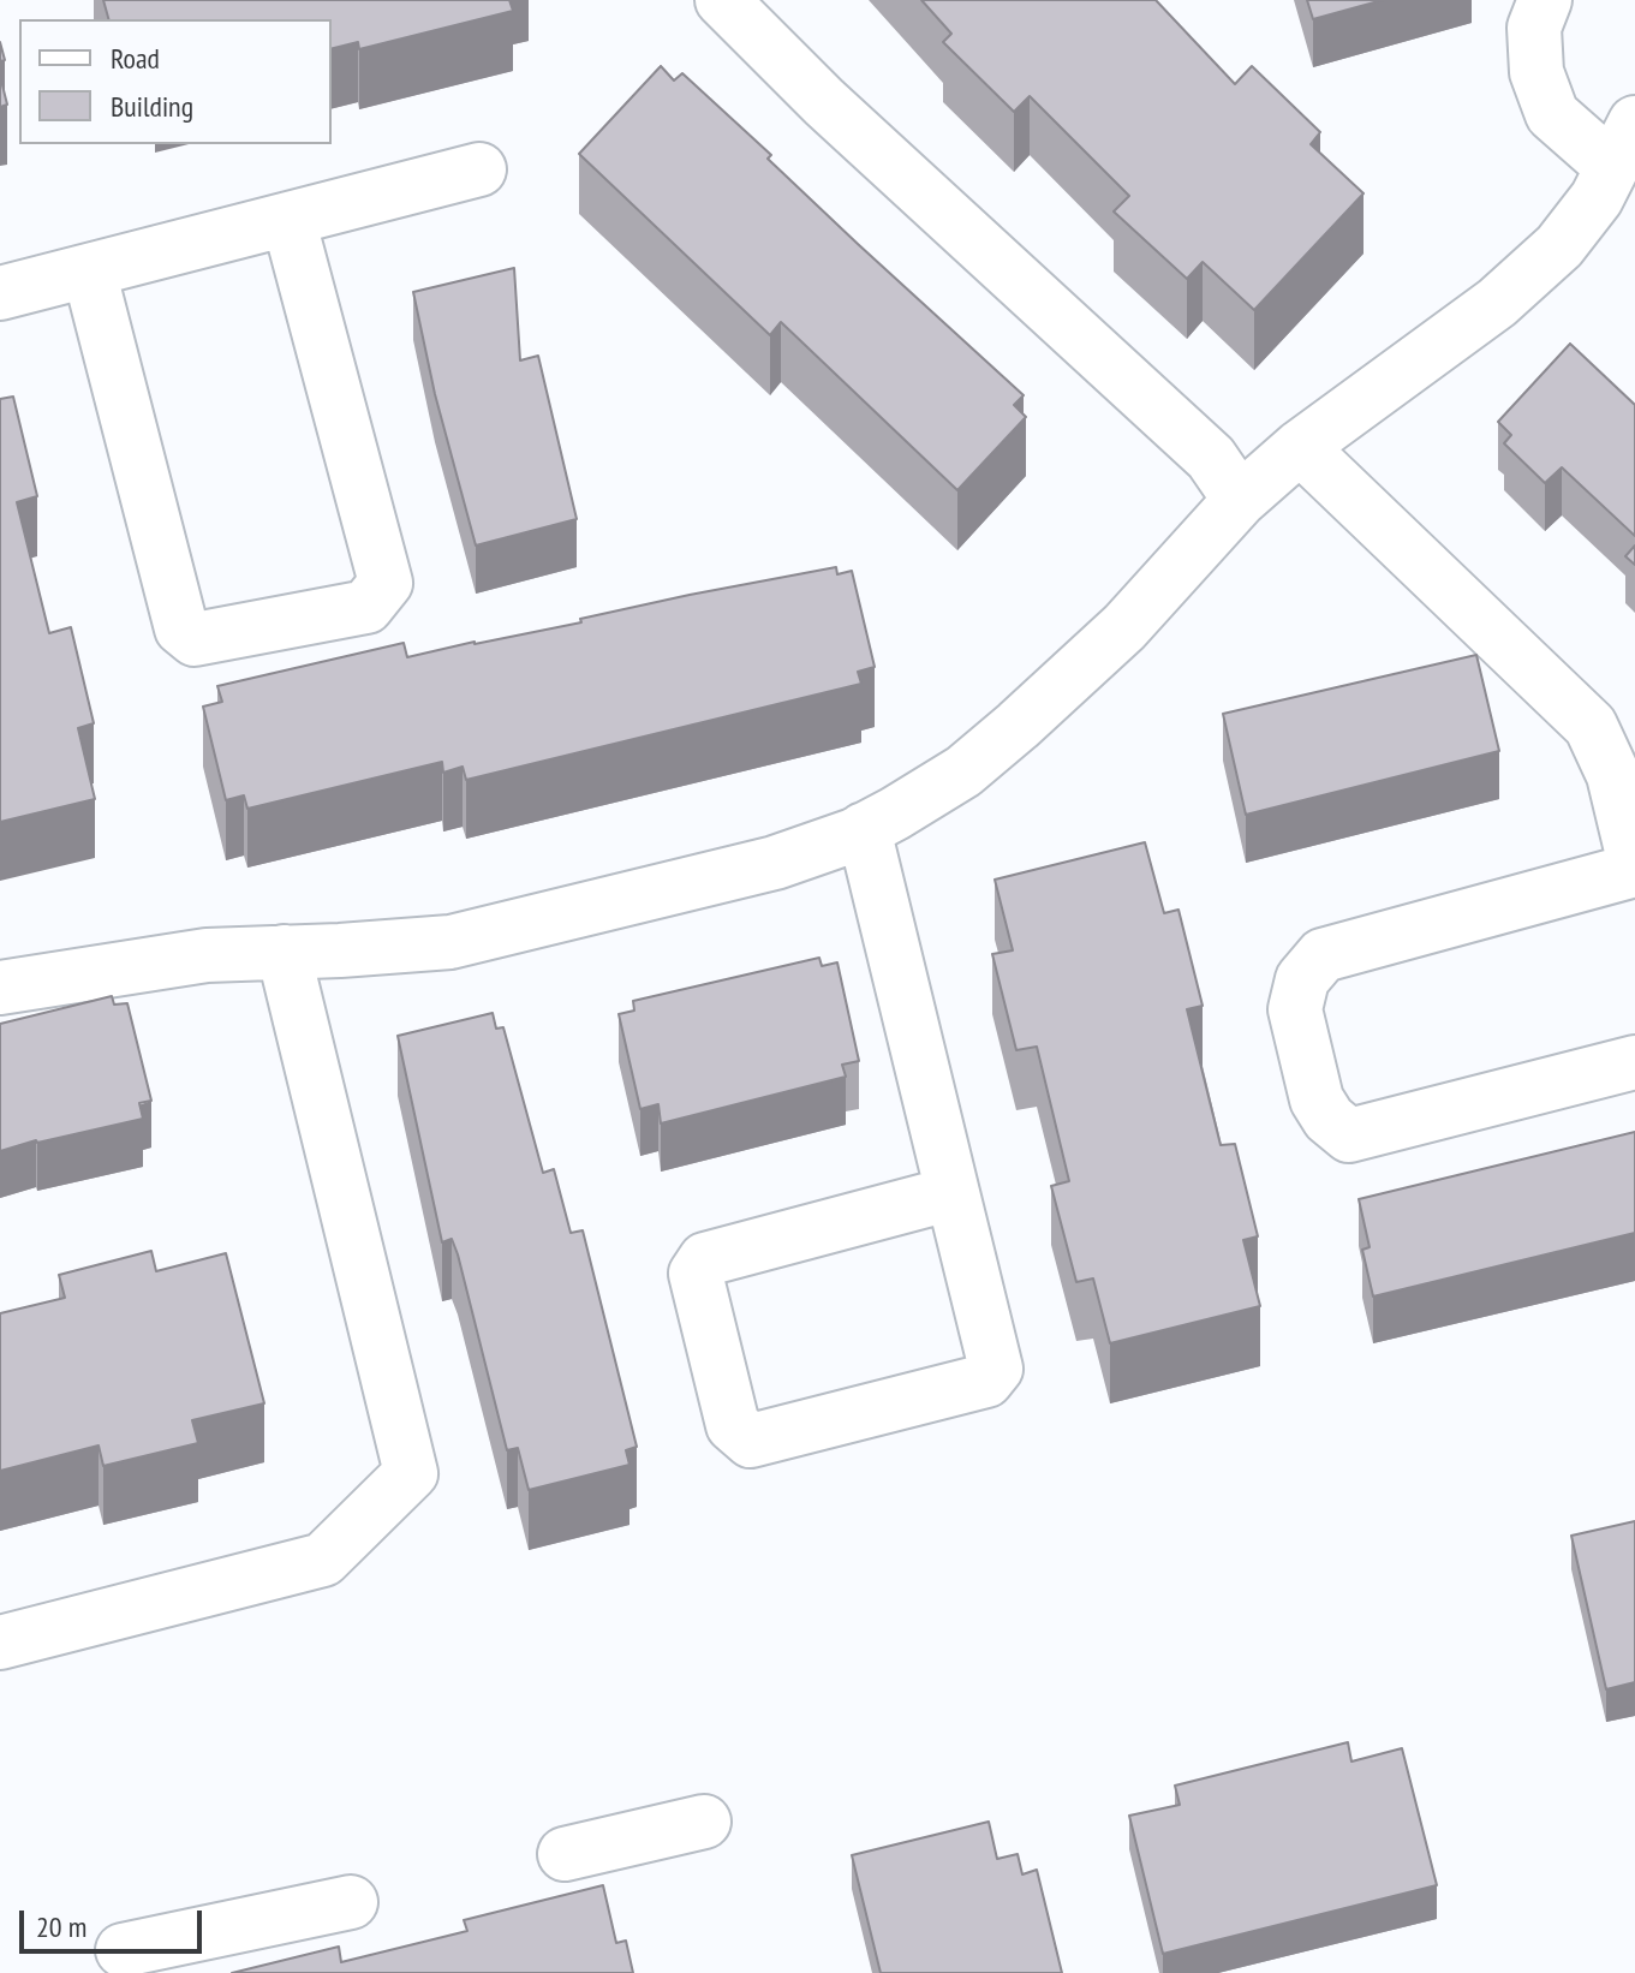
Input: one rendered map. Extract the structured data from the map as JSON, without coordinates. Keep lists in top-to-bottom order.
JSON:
{
  "legend": ["Road", "Building"],
  "scale_bar": "20 m"
}
